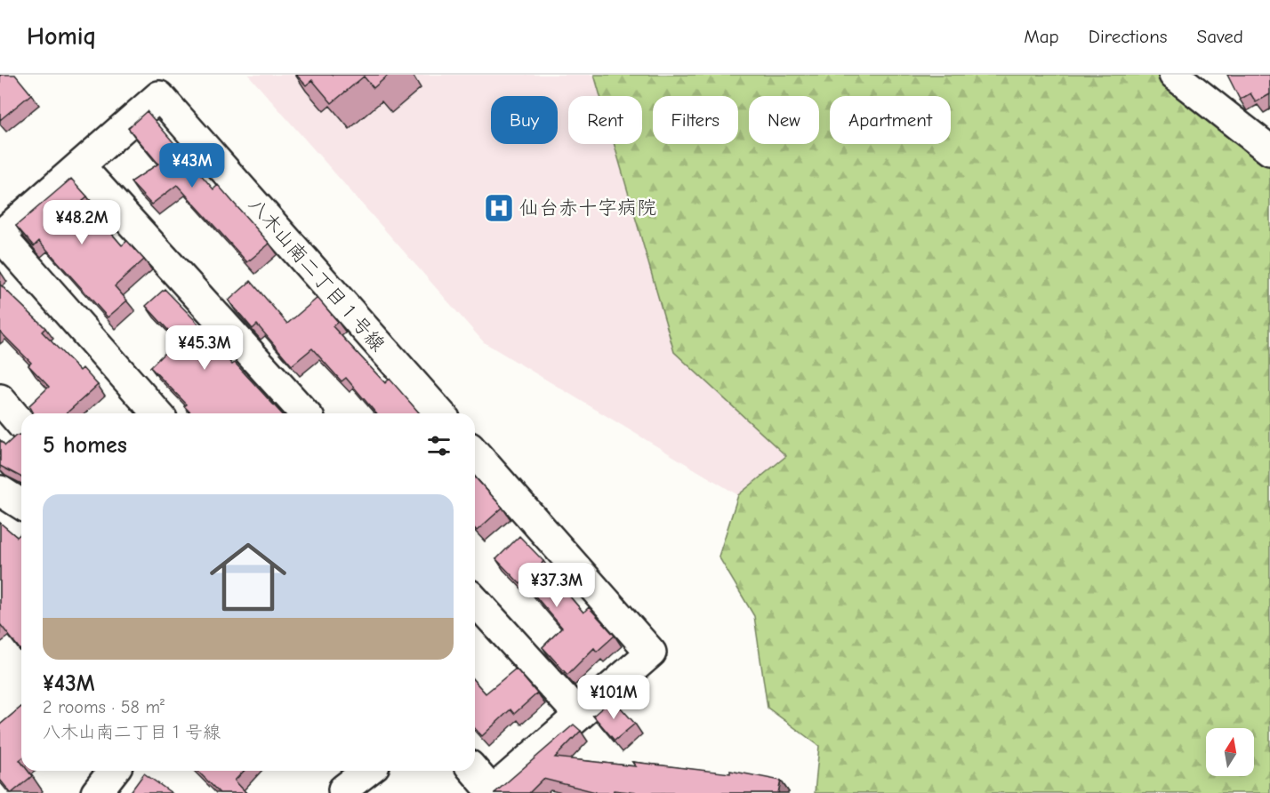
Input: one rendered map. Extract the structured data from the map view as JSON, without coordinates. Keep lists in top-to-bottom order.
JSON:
{
  "streets": {
    "street": ["八木山南二丁目１号線"]
  },
  "places": {
    "hospital": ["仙台赤十字病院"]
  },
  "north": "top",
  "page": {
    "header": "Homiq",
    "nav": ["Map", "Directions", "Saved"],
    "chip": [
      "Buy",
      "Rent",
      "Filters",
      "New",
      "Apartment"
    ],
    "price": [
      "¥43M",
      "¥48.2M",
      "¥45.3M",
      "¥37.3M",
      "¥101M"
    ],
    "heading": "5 homes",
    "list": [
      {
        "name": "¥43M",
        "note": "2 rooms · 58 m² · 八木山南二丁目１号線"
      }
    ]
  }
}
